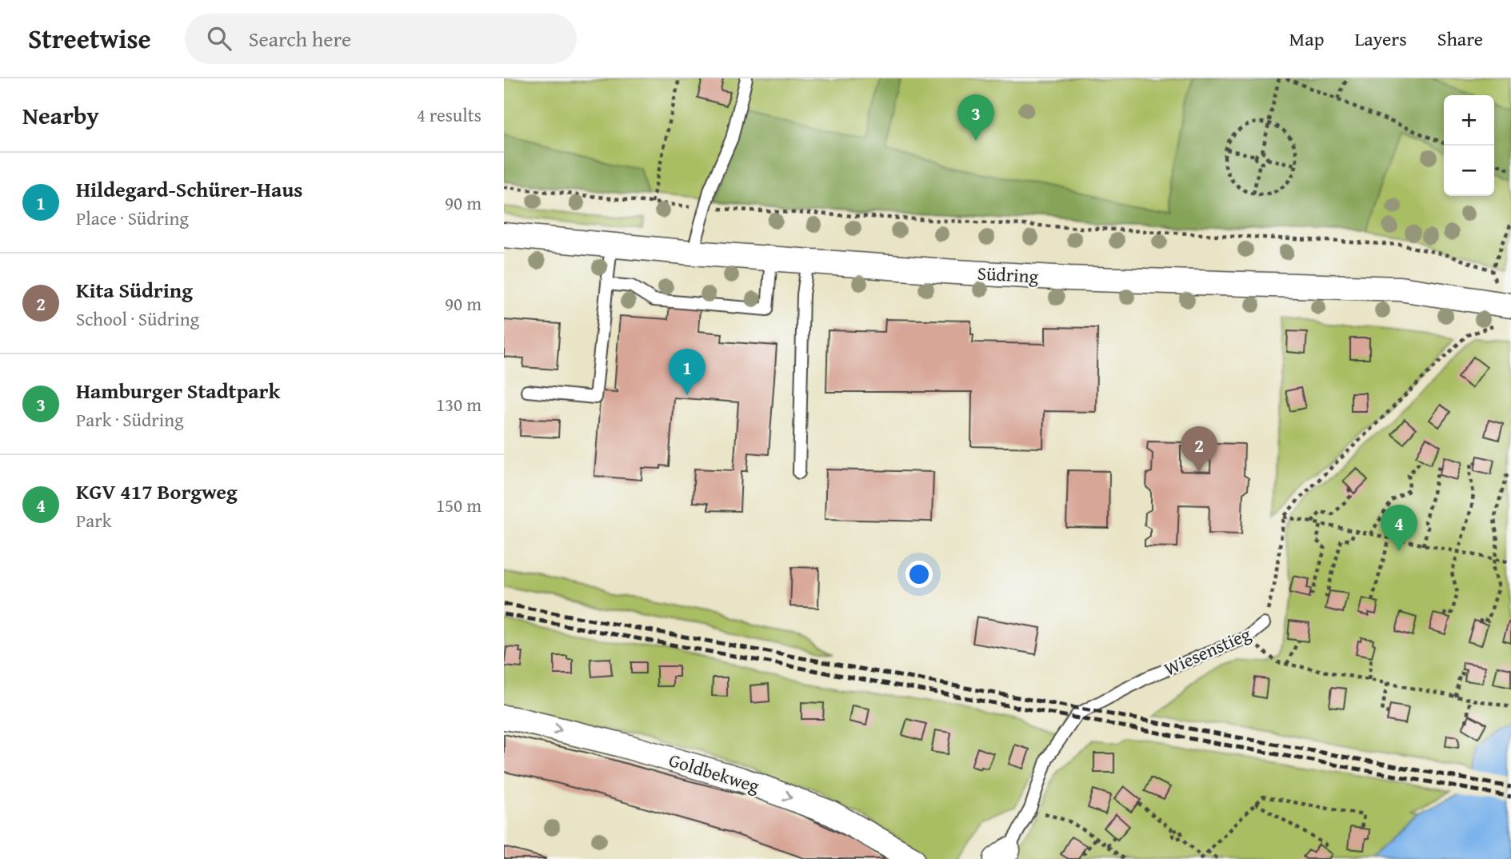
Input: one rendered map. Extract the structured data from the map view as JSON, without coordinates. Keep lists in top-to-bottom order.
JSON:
{
  "streets": {
    "street": ["Südring", "Goldbekweg"],
    "lane": ["Wiesenstieg"]
  },
  "one_way": ["Goldbekweg"],
  "page": {
    "header": "Streetwise",
    "search": "Search here",
    "nav": ["Map", "Layers", "Share"],
    "heading": ["Nearby", "4 results"],
    "pins": [
      "3",
      "1",
      "2",
      "4"
    ],
    "map_buttons": ["+", "−"],
    "list": [
      {
        "mark": "1",
        "name": "Hildegard-Schürer-Haus",
        "note": "Place · Südring",
        "value": "90 m"
      },
      {
        "mark": "2",
        "name": "Kita Südring",
        "note": "School · Südring",
        "value": "90 m"
      },
      {
        "mark": "3",
        "name": "Hamburger Stadtpark",
        "note": "Park · Südring",
        "value": "130 m"
      },
      {
        "mark": "4",
        "name": "KGV 417 Borgweg",
        "note": "Park",
        "value": "150 m"
      }
    ]
  }
}
